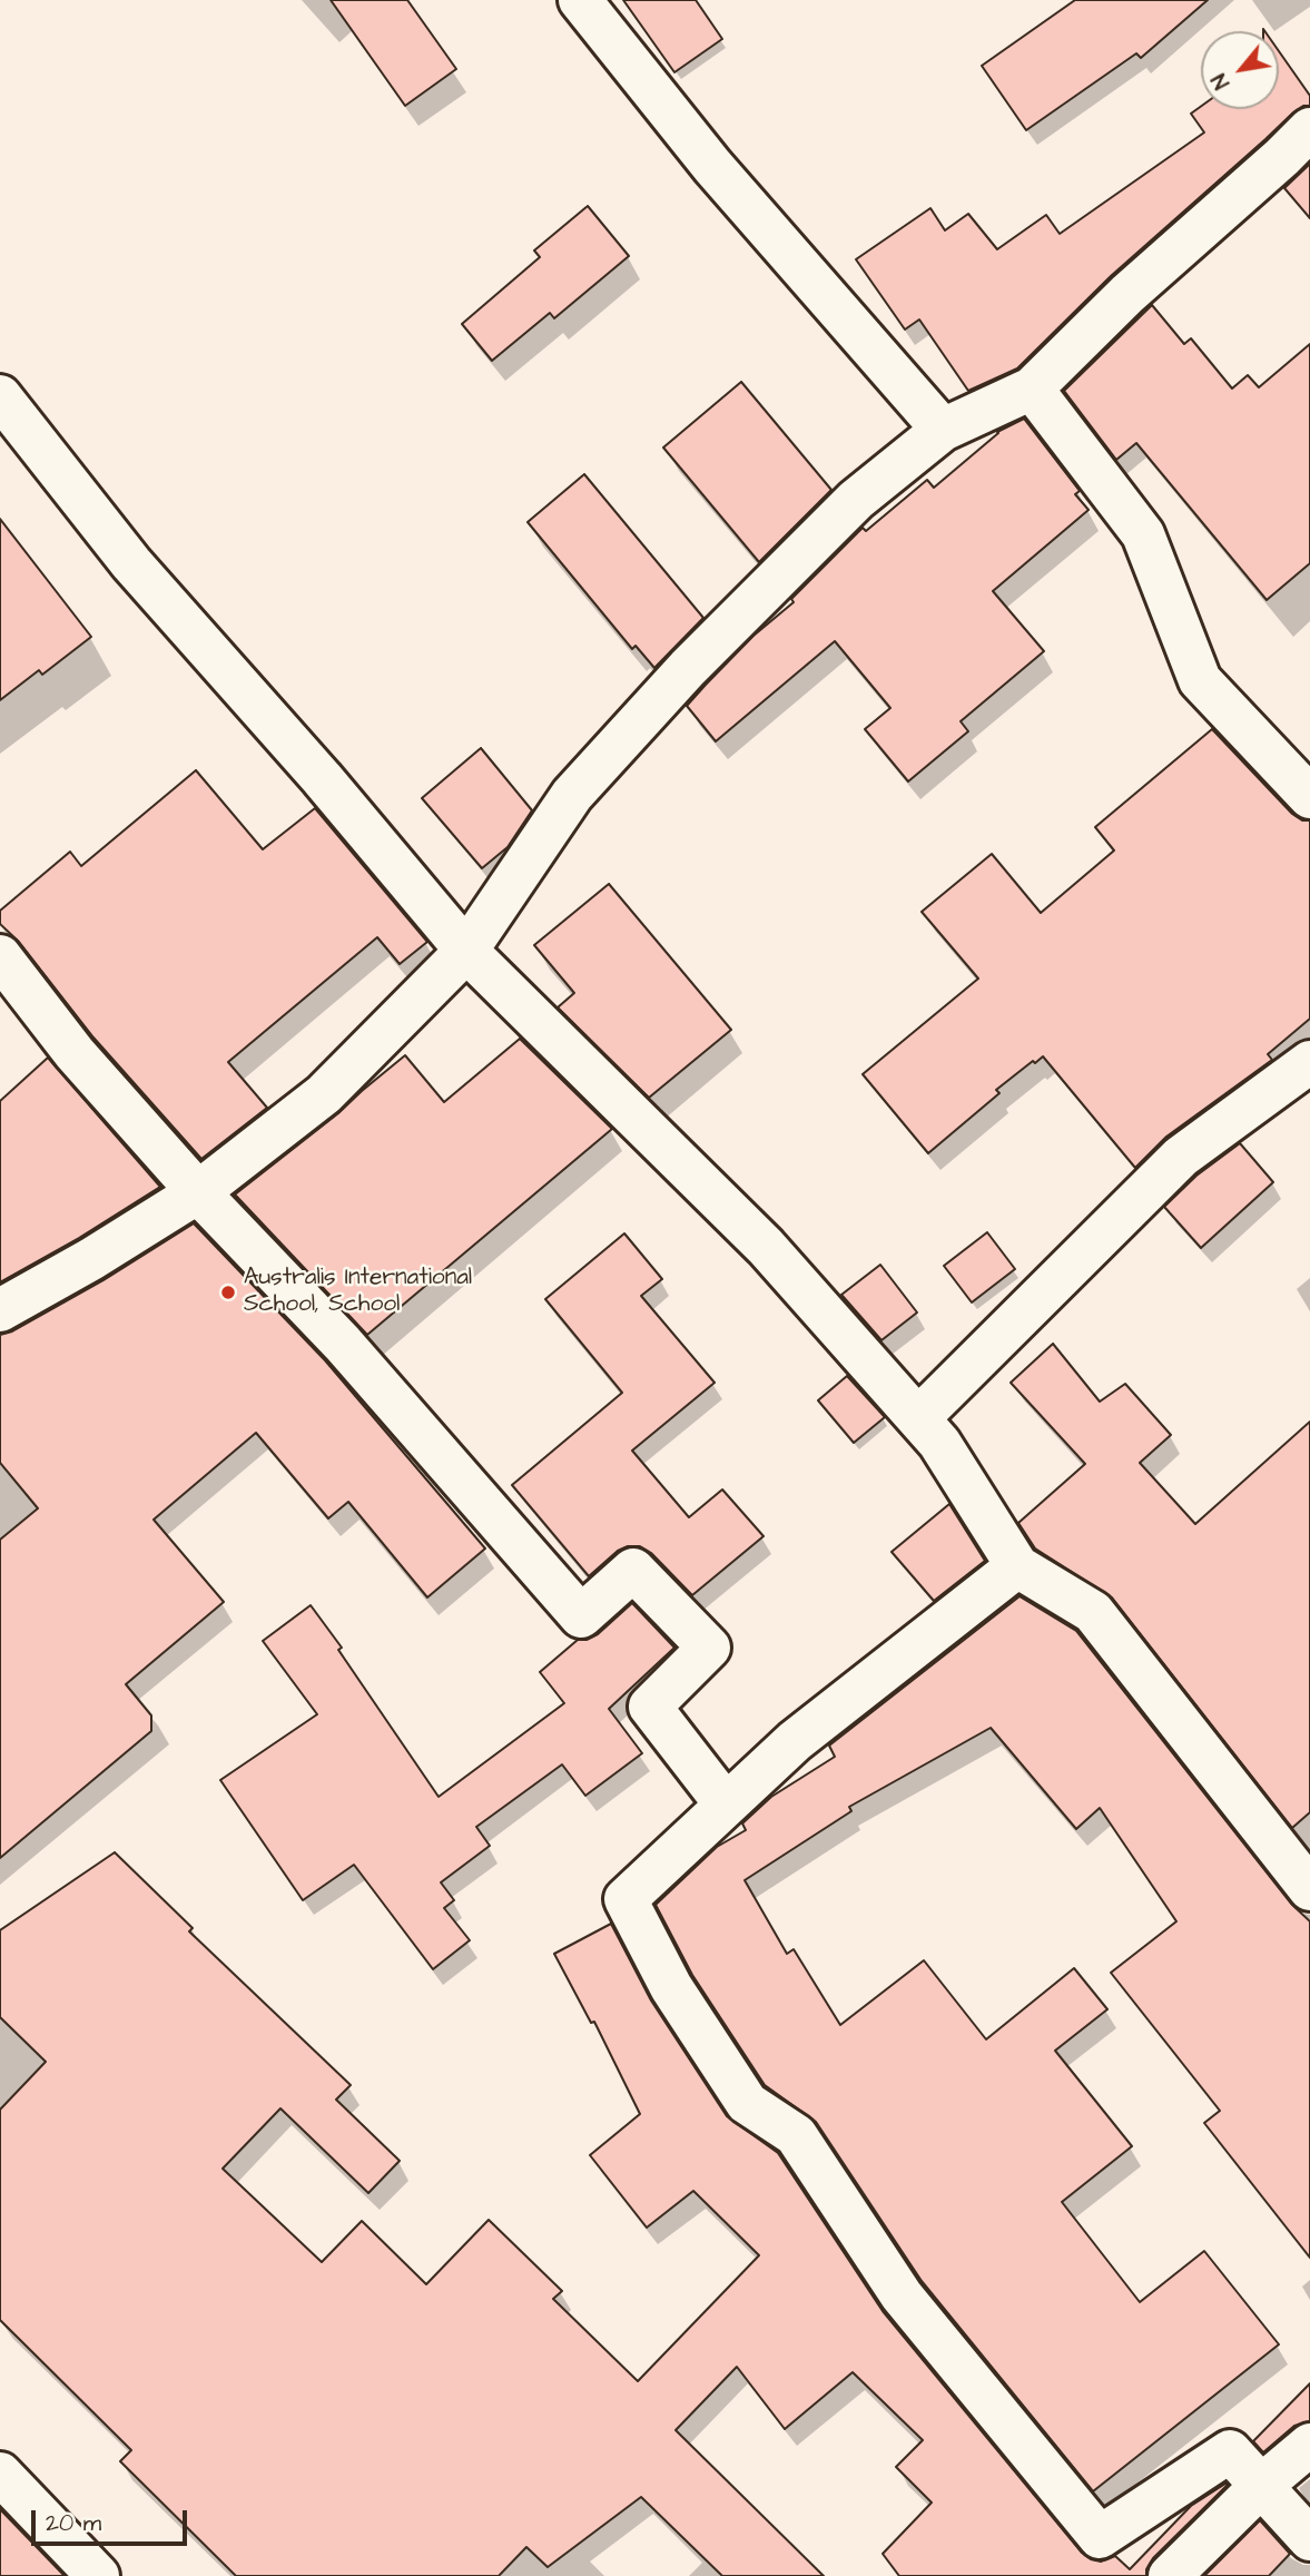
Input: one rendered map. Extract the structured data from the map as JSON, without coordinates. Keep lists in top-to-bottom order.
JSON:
{
  "places": ["Australis International School, School"],
  "scale_bar": "20 m",
  "north": "bottom left"
}
